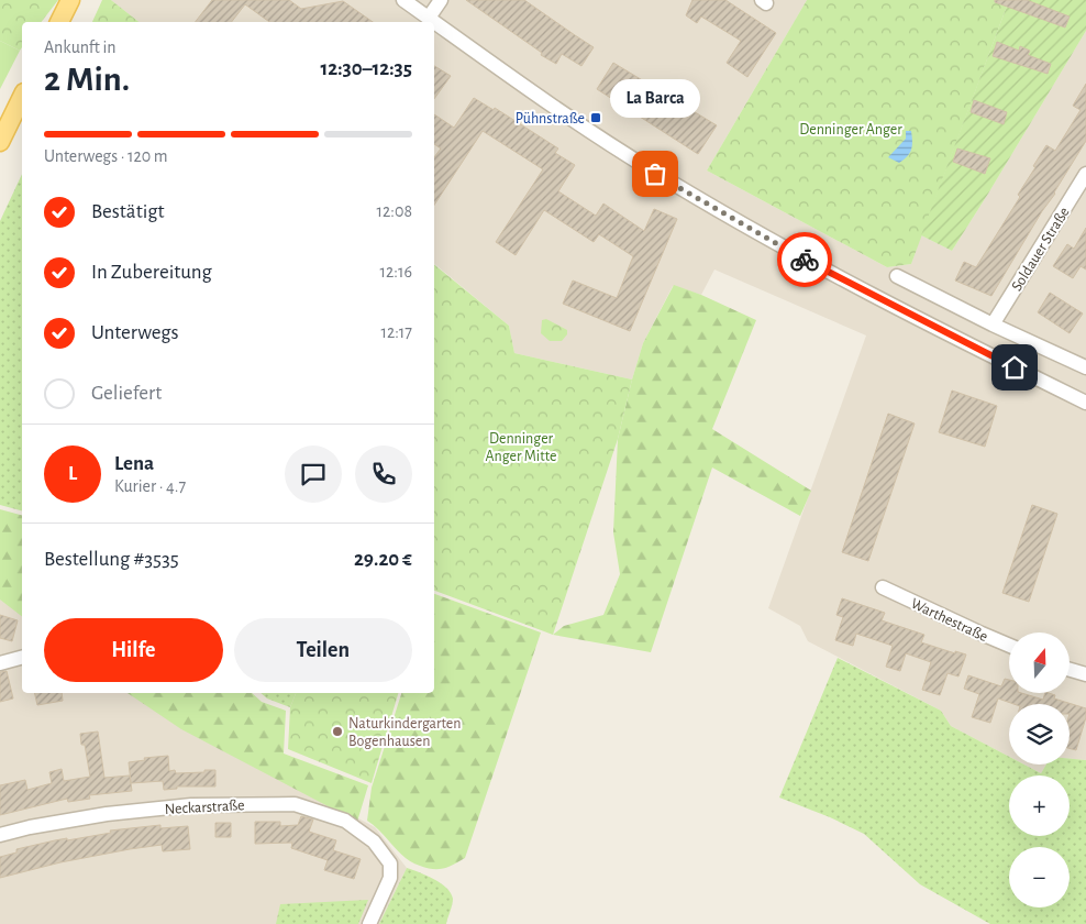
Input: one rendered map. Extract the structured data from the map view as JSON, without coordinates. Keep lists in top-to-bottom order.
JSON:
{
  "streets": {
    "street": ["Soldauer Straße", "Warthestraße", "Neckarstraße"]
  },
  "parks": ["Denninger Anger", "Denninger Anger Mitte"],
  "places": {
    "transit": ["Pühnstraße"],
    "other": ["La Barca", "Naturkindergarten Bogenhausen"]
  },
  "north": "top",
  "page": {
    "heading": ["2 Min.", "Ankunft in", "12:30–12:35"],
    "panel": [
      "Lena",
      "Kurier · 4.7",
      "Bestellung #3535",
      "29.20 €"
    ],
    "bubble": "La Barca",
    "bar": "Unterwegs · 120 m",
    "list": [
      ["Bestätigt", "12:08"],
      ["In Zubereitung", "12:16"],
      ["Unterwegs", "12:17"],
      "Geliefert"
    ],
    "round": "L",
    "buttons": ["Hilfe", "Teilen"],
    "map_buttons": ["+", "−"]
  }
}
